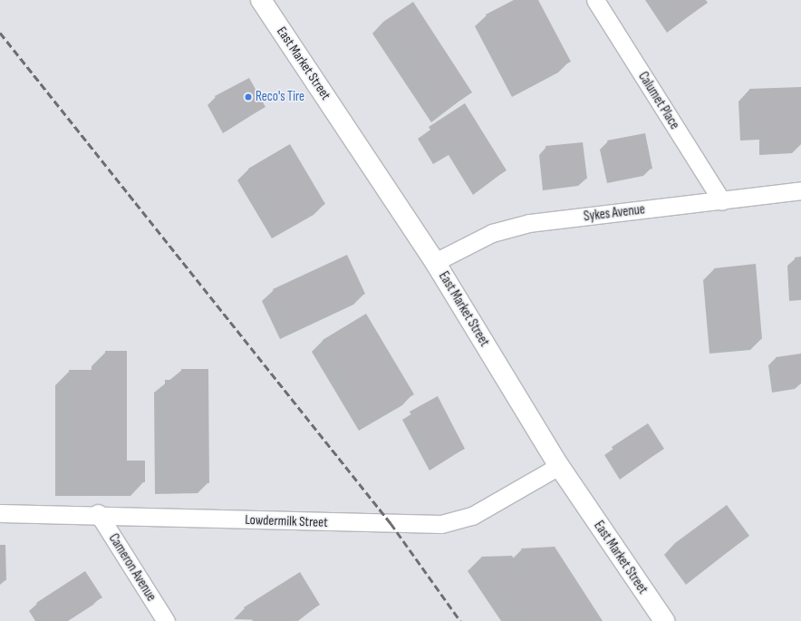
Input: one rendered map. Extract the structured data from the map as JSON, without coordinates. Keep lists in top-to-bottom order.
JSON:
{
  "streets": {
    "main road": ["East Market Street"],
    "street": [
      "Calumet Place",
      "Sykes Avenue",
      "Lowdermilk Street",
      "Cameron Avenue"
    ]
  },
  "crossings": [
    ["East Market Street", "Sykes Avenue"],
    ["East Market Street", "Lowdermilk Street"],
    ["Calumet Place", "Sykes Avenue"],
    ["Lowdermilk Street", "Cameron Avenue"]
  ],
  "places": ["Reco's Tire"]
}
